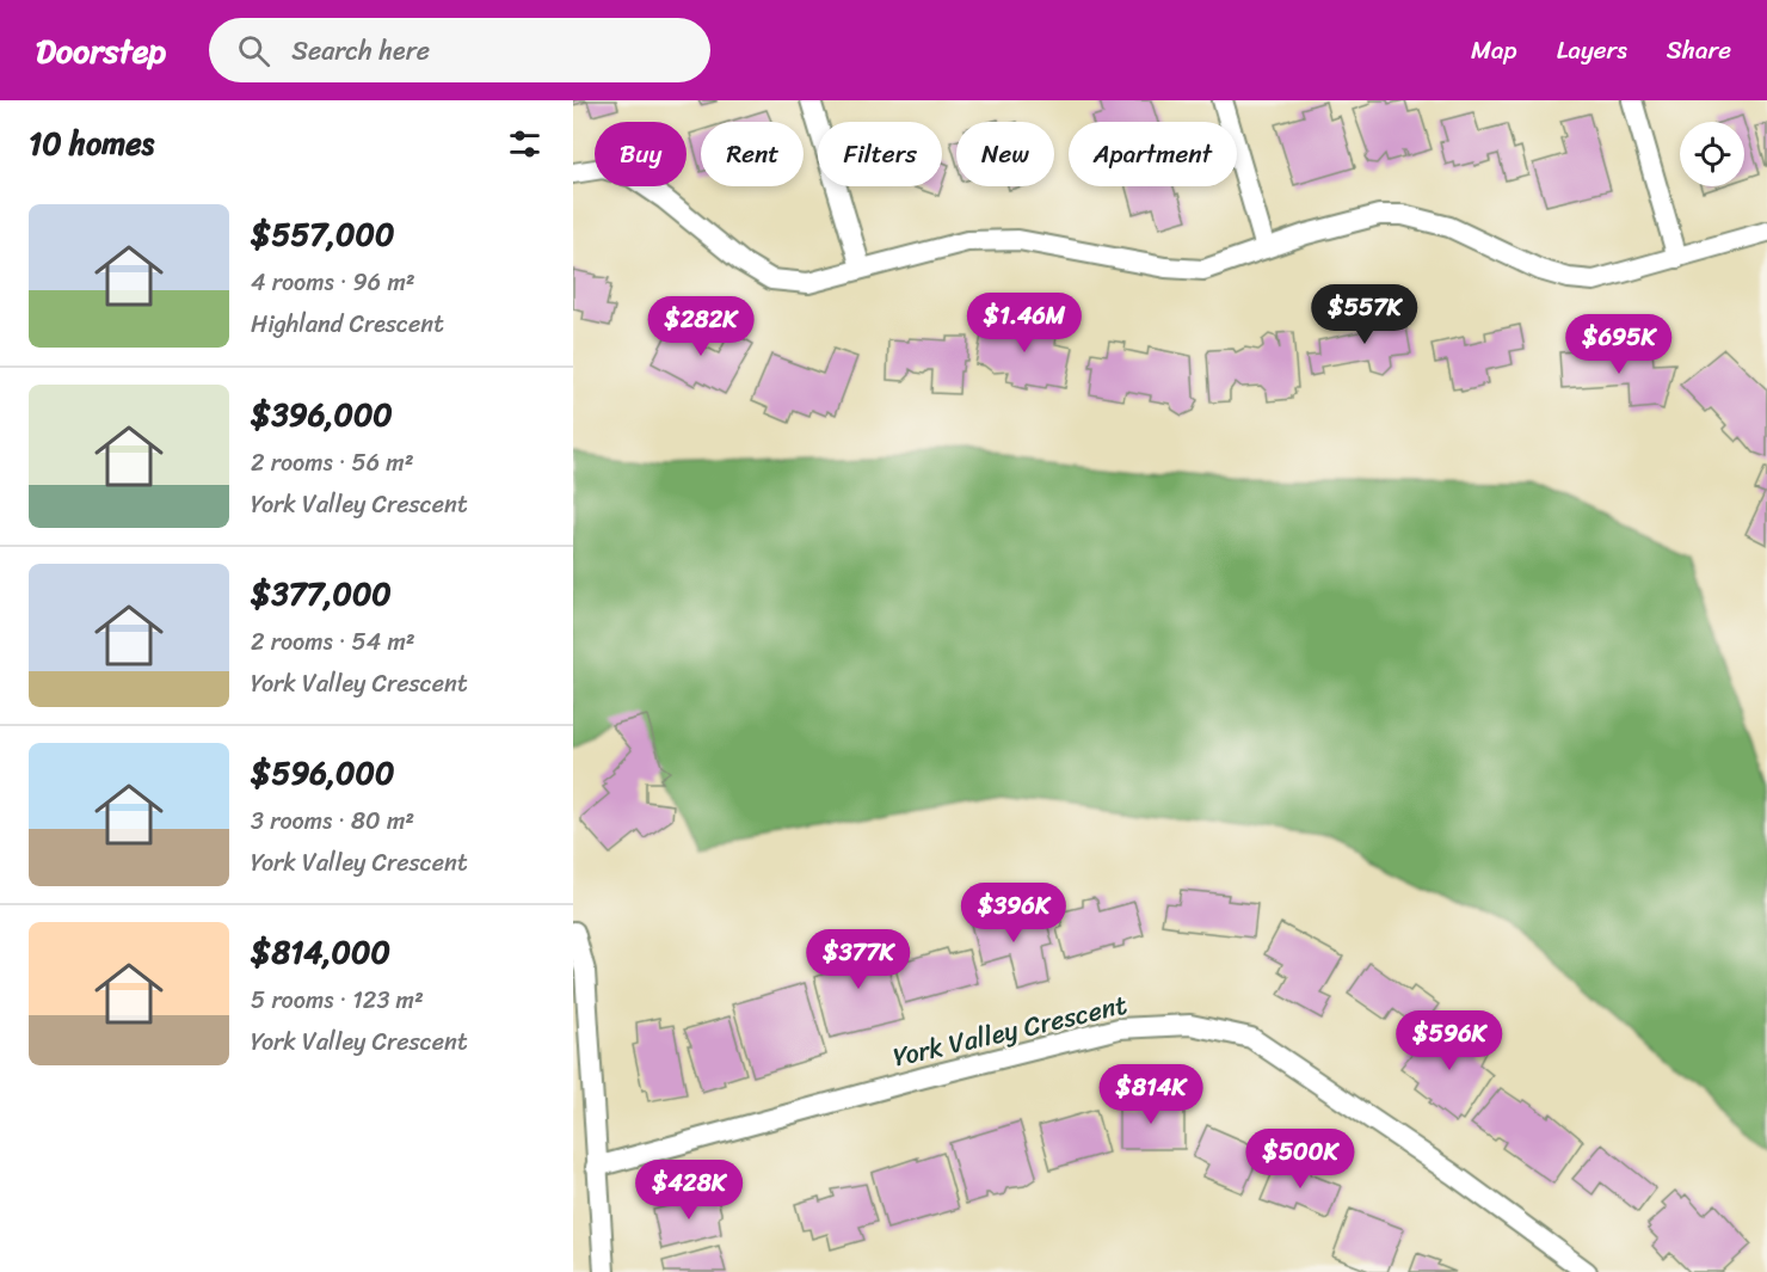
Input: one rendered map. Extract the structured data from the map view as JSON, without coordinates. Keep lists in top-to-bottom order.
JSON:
{
  "streets": {
    "street": ["York Valley Crescent"]
  },
  "page": {
    "header": "Doorstep",
    "search": "Search here",
    "nav": ["Map", "Layers", "Share"],
    "heading": "10 homes",
    "chip": [
      "Buy",
      "Rent",
      "Filters",
      "New",
      "Apartment"
    ],
    "list": [
      {
        "name": "$557,000",
        "note": "4 rooms · 96 m² · Highland Crescent"
      },
      {
        "name": "$396,000",
        "note": "2 rooms · 56 m² · York Valley Crescent"
      },
      {
        "name": "$377,000",
        "note": "2 rooms · 54 m² · York Valley Crescent"
      },
      {
        "name": "$596,000",
        "note": "3 rooms · 80 m² · York Valley Crescent"
      },
      {
        "name": "$814,000",
        "note": "5 rooms · 123 m² · York Valley Crescent"
      }
    ],
    "price": [
      "$557K",
      "$1.46M",
      "$282K",
      "$695K",
      "$396K",
      "$377K",
      "$596K",
      "$814K",
      "$500K",
      "$428K"
    ]
  }
}
